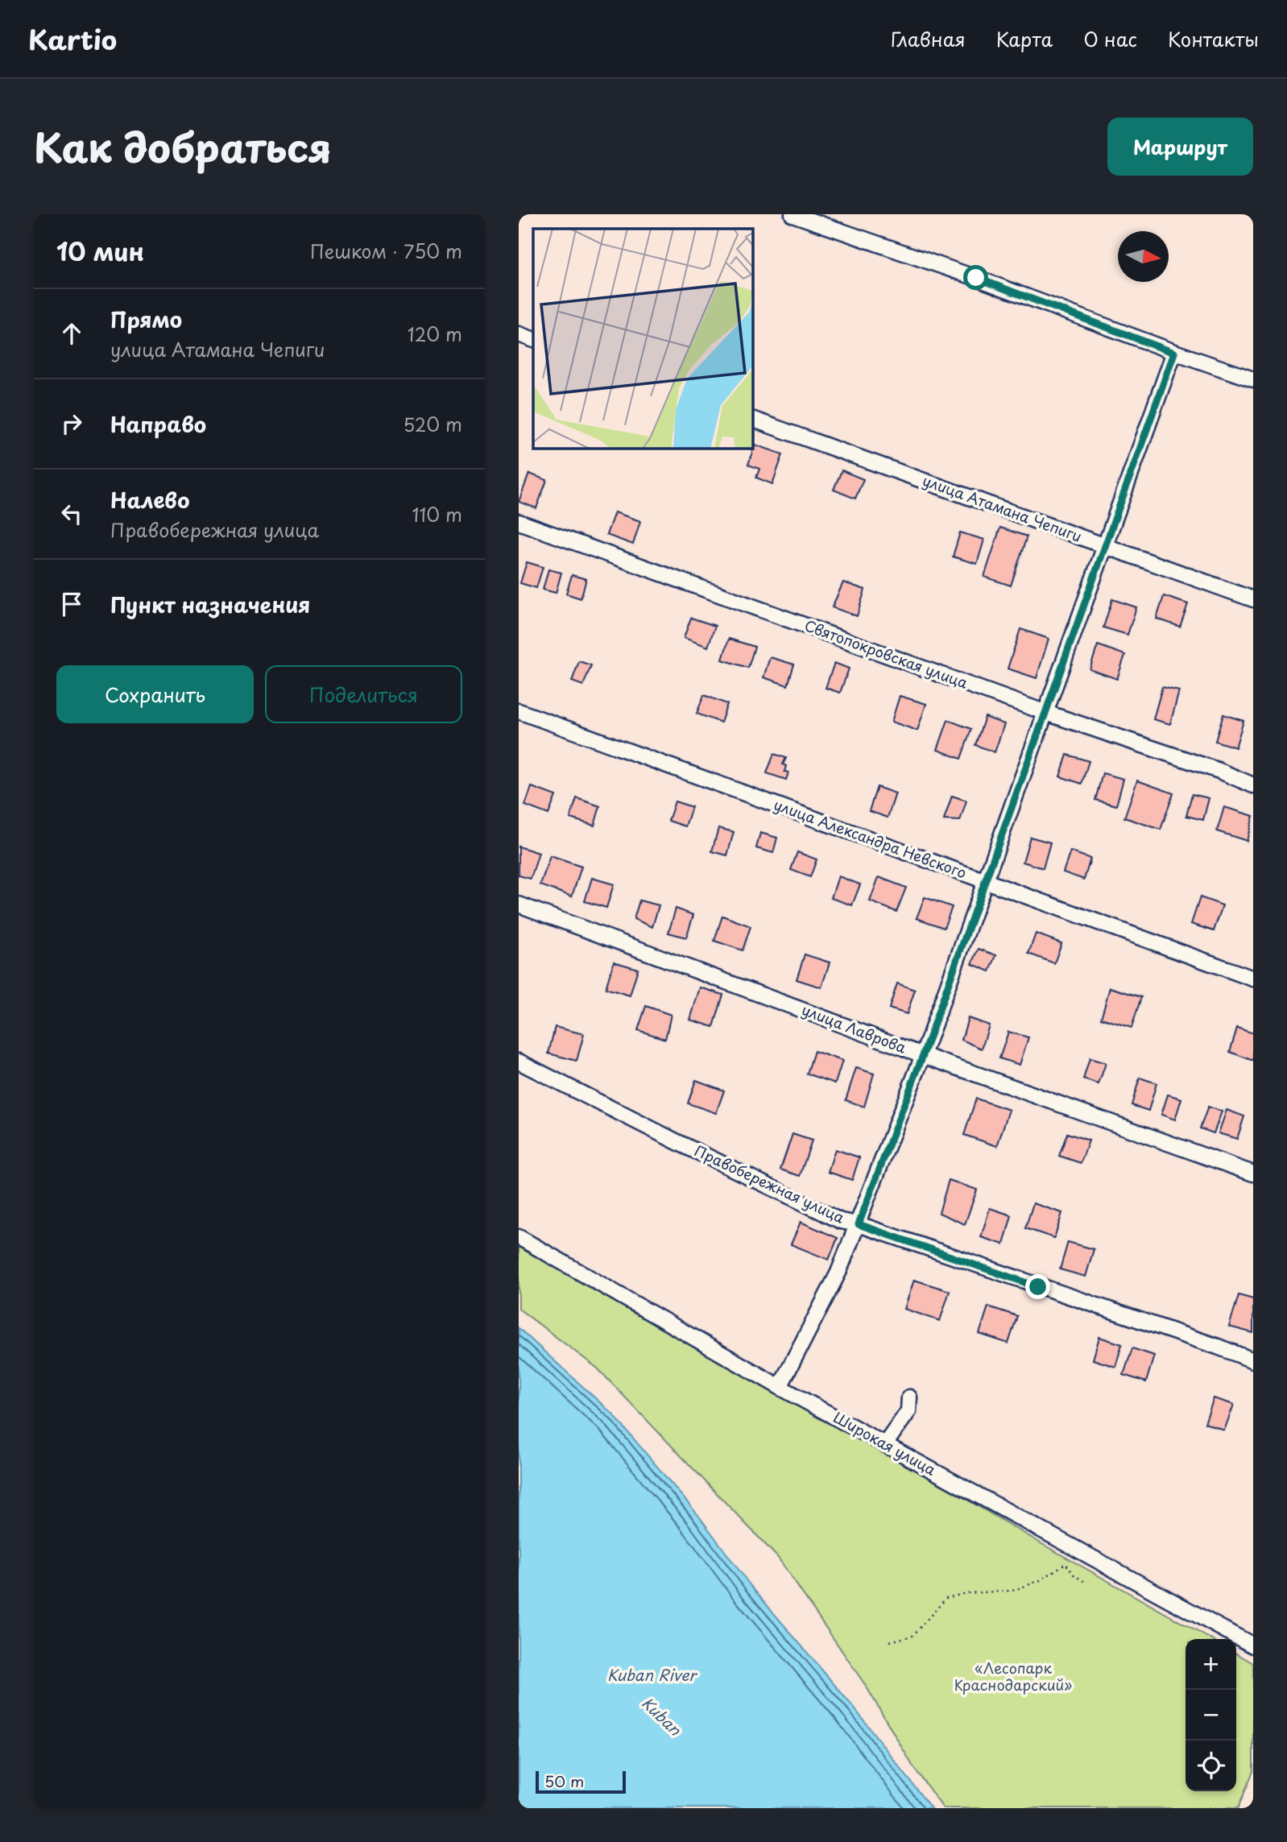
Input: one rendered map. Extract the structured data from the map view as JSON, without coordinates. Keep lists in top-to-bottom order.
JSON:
{
  "streets": {
    "street": [
      "улица Атамана Чепиги",
      "Святопокровская улица",
      "улица Александра Невского",
      "улица Лаврова",
      "Правобережная улица",
      "Широкая улица"
    ]
  },
  "water": ["Kuban River", "Kuban"],
  "parks": ["«Лесопарк Краснодарский»"],
  "scale_bar": "50 m",
  "north": "right",
  "page": {
    "header": "Kartio",
    "nav": [
      "Главная",
      "Карта",
      "О нас",
      "Контакты"
    ],
    "title": "Как добраться",
    "buttons": [
      "Маршрут",
      ["Сохранить", "Поделиться"]
    ],
    "heading": ["10 мин", "Пешком · 750 m"],
    "list": [
      ["Прямо", "улица Атамана Чепиги", "120 m"],
      ["Направо", "520 m"],
      ["Налево", "Правобережная улица", "110 m"],
      "Пункт назначения"
    ],
    "map_buttons": ["+", "−"],
    "scale": "50 m"
  }
}
